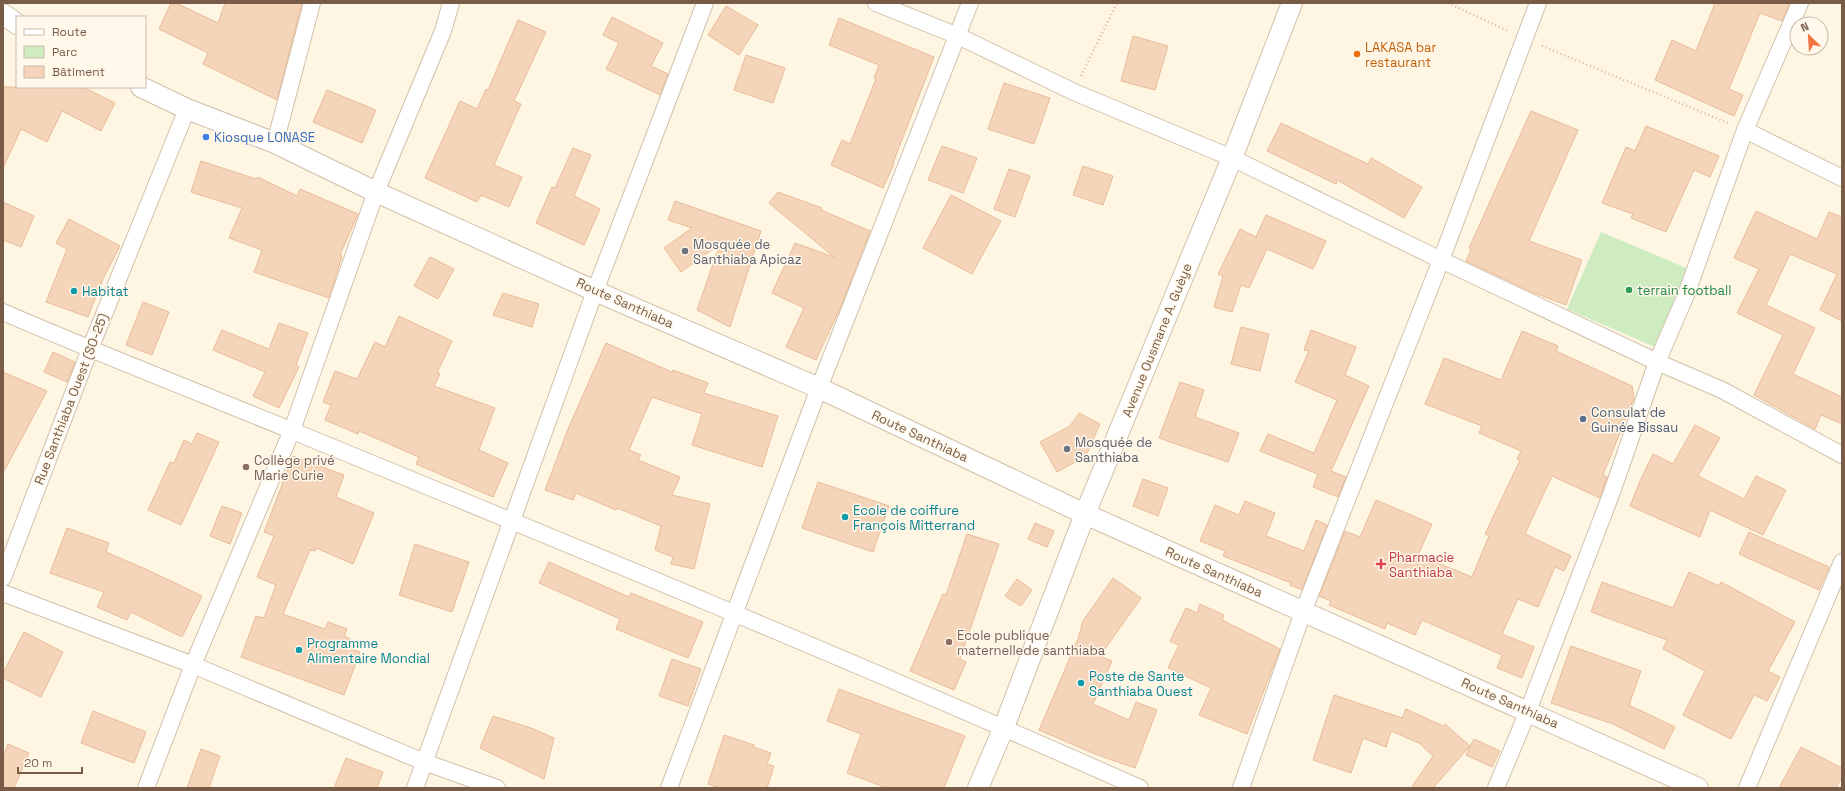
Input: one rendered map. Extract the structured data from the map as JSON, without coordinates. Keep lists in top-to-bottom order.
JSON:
{
  "streets": {
    "street": ["Route Santhiaba", "Avenue Ousmane A. Guèye", "Rue Santhiaba Ouest (SO-25)"]
  },
  "crossings": [
    ["Route Santhiaba", "Avenue Ousmane A. Guèye"],
    ["Route Santhiaba", "Rue Santhiaba Ouest (SO-25)"]
  ],
  "places": {
    "other": [
      "LAKASA bar restaurant",
      "Kiosque LONASE",
      "Mosquée de Santhiaba Apicaz",
      "terrain football",
      "Habitat",
      "Consulat de Guinée Bissau",
      "Mosquée de Santhiaba",
      "Collège privé Marie Curie",
      "Ecole de coiffure François Mitterrand",
      "Ecole publique maternellede santhiaba",
      "Programme Alimentaire Mondial",
      "Poste de Sante Santhiaba Ouest"
    ],
    "health": ["Pharmacie Santhiaba"]
  },
  "legend": ["Route", "Parc", "Bâtiment"],
  "scale_bar": "20 m",
  "north": "top left"
}
